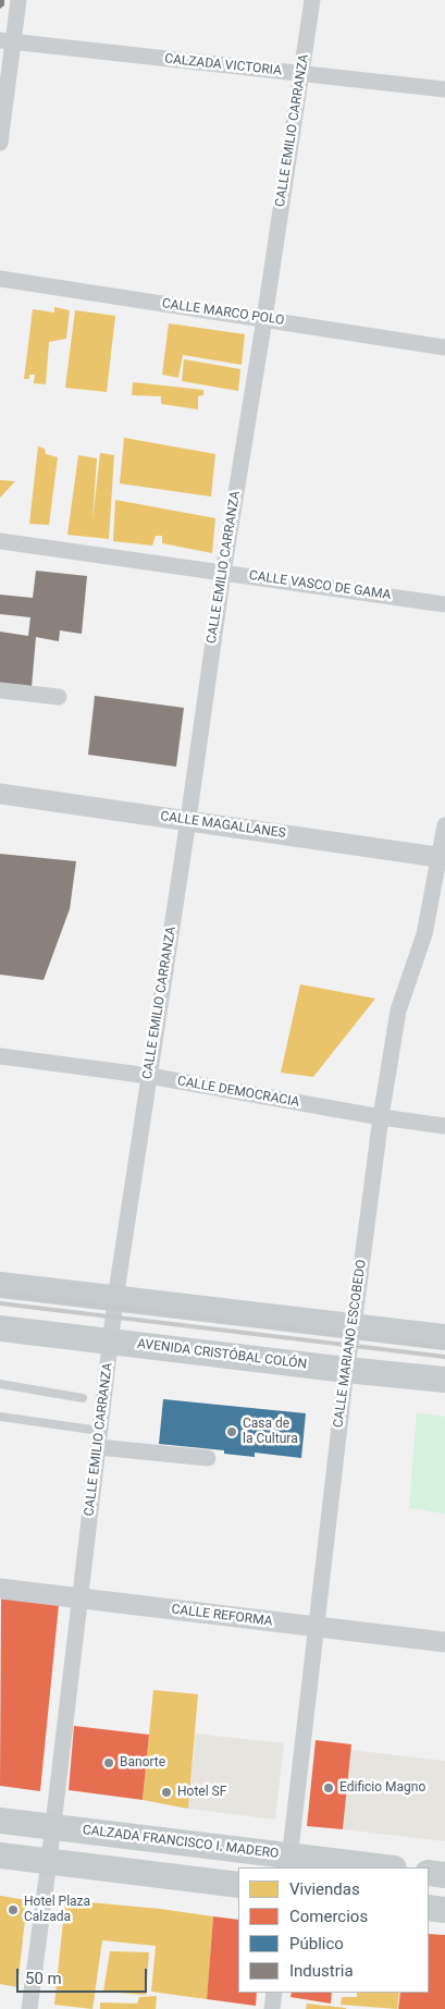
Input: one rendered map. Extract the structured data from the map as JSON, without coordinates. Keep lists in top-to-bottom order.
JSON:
{
  "streets": {
    "main road": ["AVENIDA CRISTÓBAL COLÓN", "CALZADA FRANCISCO I. MADERO"],
    "street": [
      "CALZADA VICTORIA",
      "CALLE EMILIO CARRANZA",
      "CALLE MARCO POLO",
      "CALLE VASCO DE GAMA",
      "CALLE MAGALLANES",
      "CALLE DEMOCRACIA",
      "CALLE MARIANO ESCOBEDO",
      "CALLE REFORMA"
    ]
  },
  "crossings": [
    ["CALZADA VICTORIA", "CALLE EMILIO CARRANZA"],
    ["CALLE EMILIO CARRANZA", "CALLE MARCO POLO"],
    ["CALLE EMILIO CARRANZA", "CALLE VASCO DE GAMA"],
    ["CALLE EMILIO CARRANZA", "CALLE MAGALLANES"],
    ["CALLE EMILIO CARRANZA", "CALLE DEMOCRACIA"],
    ["CALLE EMILIO CARRANZA", "AVENIDA CRISTÓBAL COLÓN"],
    ["CALLE EMILIO CARRANZA", "CALLE REFORMA"],
    ["CALLE EMILIO CARRANZA", "CALZADA FRANCISCO I. MADERO"],
    ["CALLE MAGALLANES", "CALLE MARIANO ESCOBEDO"],
    ["CALLE DEMOCRACIA", "CALLE MARIANO ESCOBEDO"],
    ["CALLE MARIANO ESCOBEDO", "AVENIDA CRISTÓBAL COLÓN"],
    ["CALLE MARIANO ESCOBEDO", "CALLE REFORMA"],
    ["CALLE MARIANO ESCOBEDO", "CALZADA FRANCISCO I. MADERO"]
  ],
  "places": [
    "Casa de la Cultura",
    "Banorte",
    "Edificio Magno",
    "Hotel SF",
    "Hotel Plaza Calzada"
  ],
  "legend": [
    "Viviendas",
    "Comercios",
    "Público",
    "Industria"
  ],
  "scale_bar": "50 m"
}
